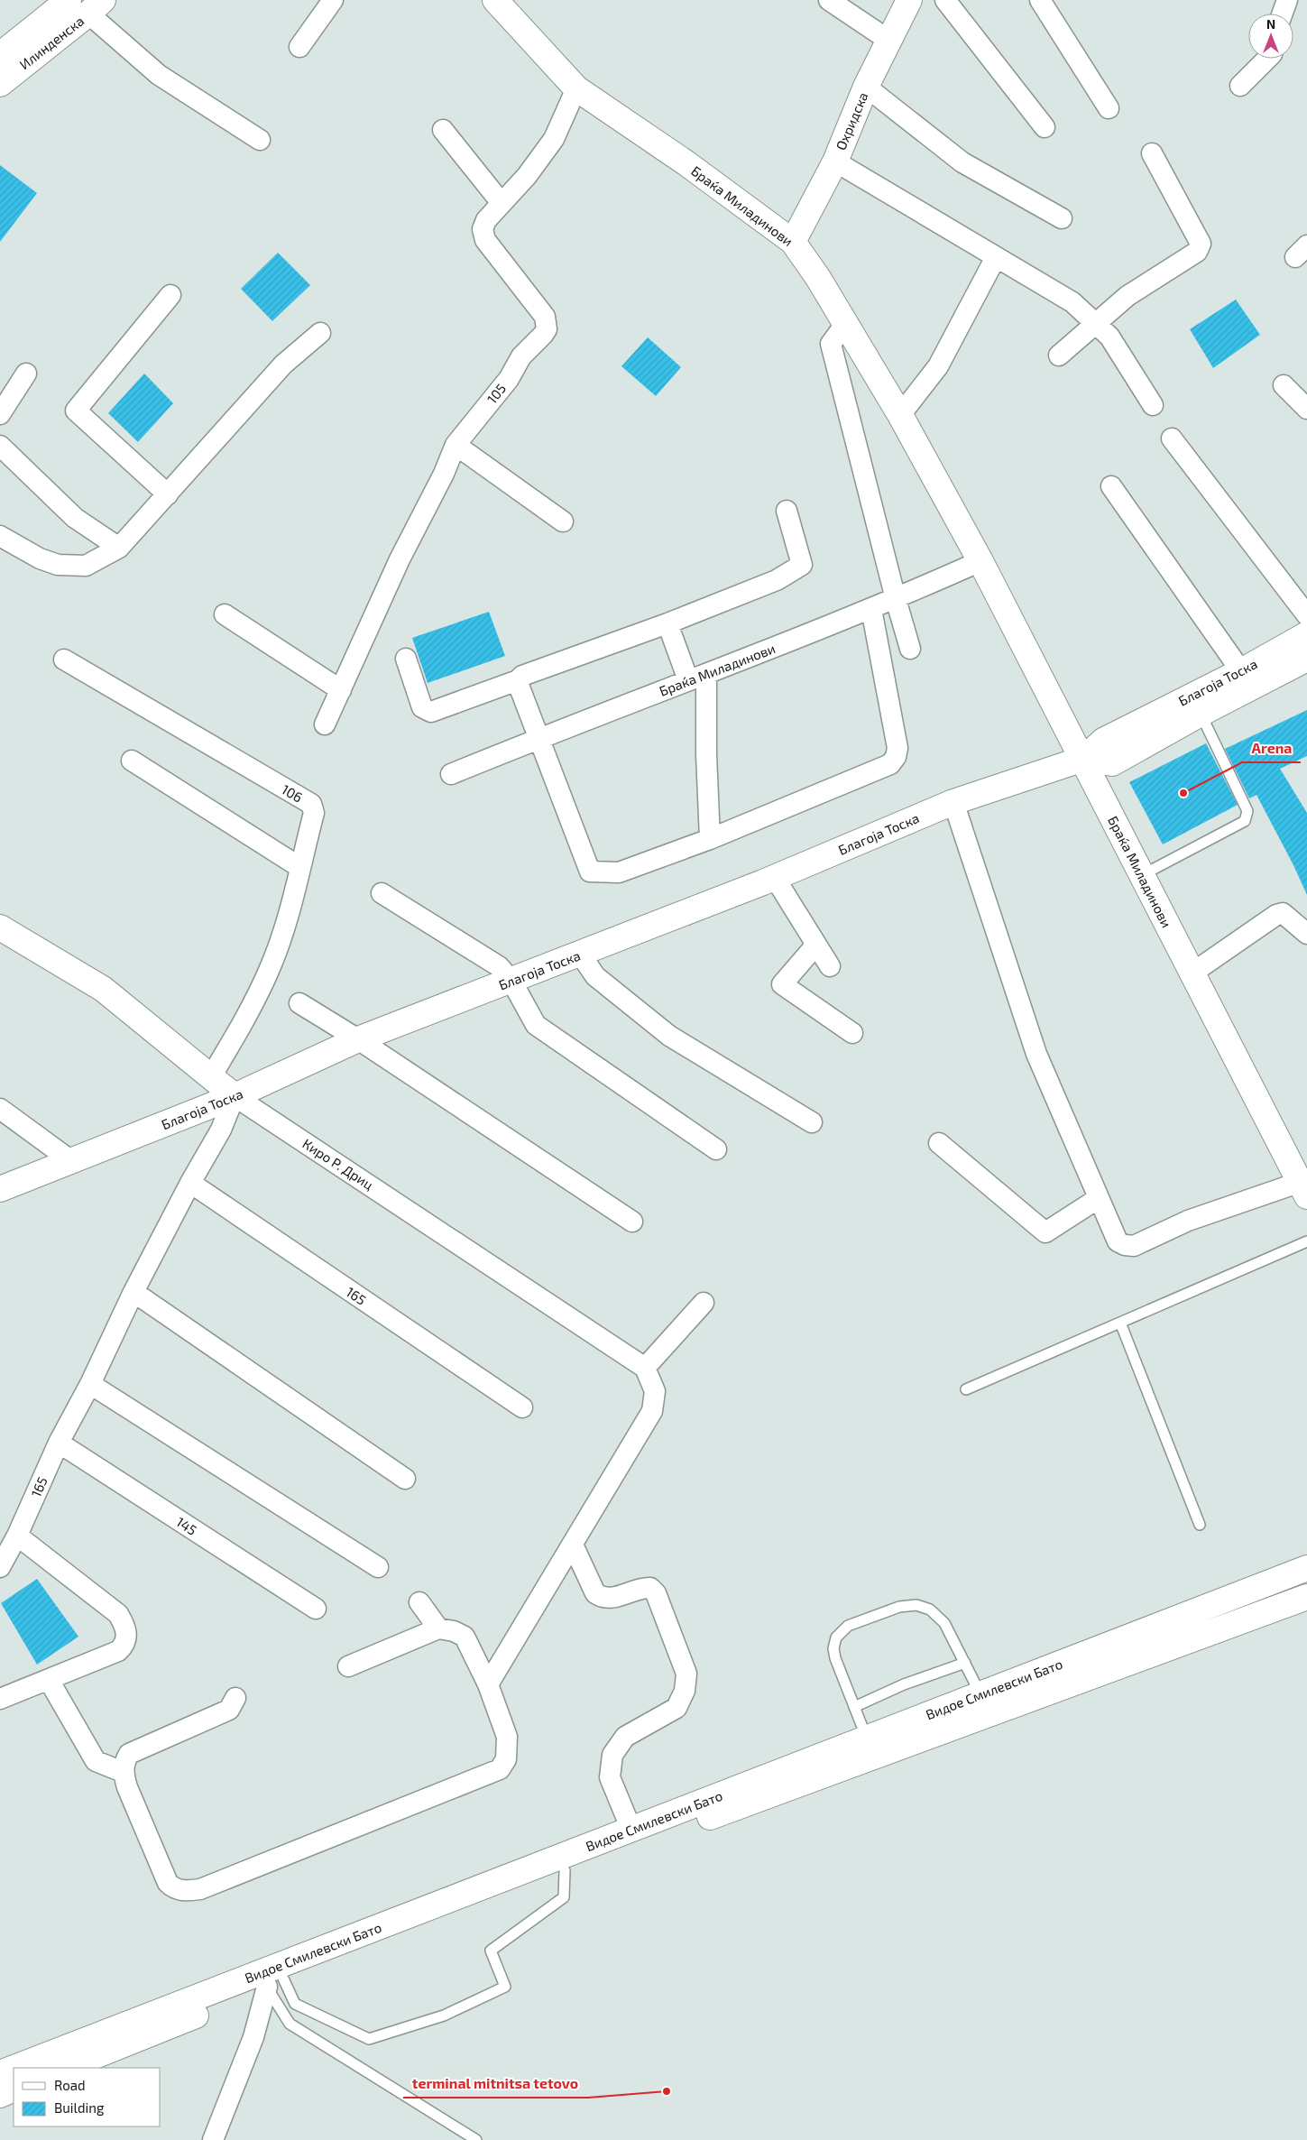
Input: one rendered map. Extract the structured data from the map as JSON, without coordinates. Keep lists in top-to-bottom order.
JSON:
{
  "streets": {
    "street": [
      "Илинденска",
      "Охридска",
      "Браќа Миладинови",
      "105",
      "Благоја Тоска",
      "106",
      "Киро Р. Дриц",
      "165",
      "145",
      "Видое Смилевски Бато"
    ]
  },
  "crossings": [
    ["Охридска", "Браќа Миладинови"],
    ["Браќа Миладинови", "105"],
    ["Браќа Миладинови", "Благоја Тоска"],
    ["Благоја Тоска", "Киро Р. Дриц"],
    ["Благоја Тоска", "165"],
    ["106", "Киро Р. Дриц"],
    ["Киро Р. Дриц", "165"],
    ["165", "145"]
  ],
  "places": ["Arena", "terminal mitnitsa tetovo"],
  "legend": ["Road", "Building"],
  "north": "top"
}
